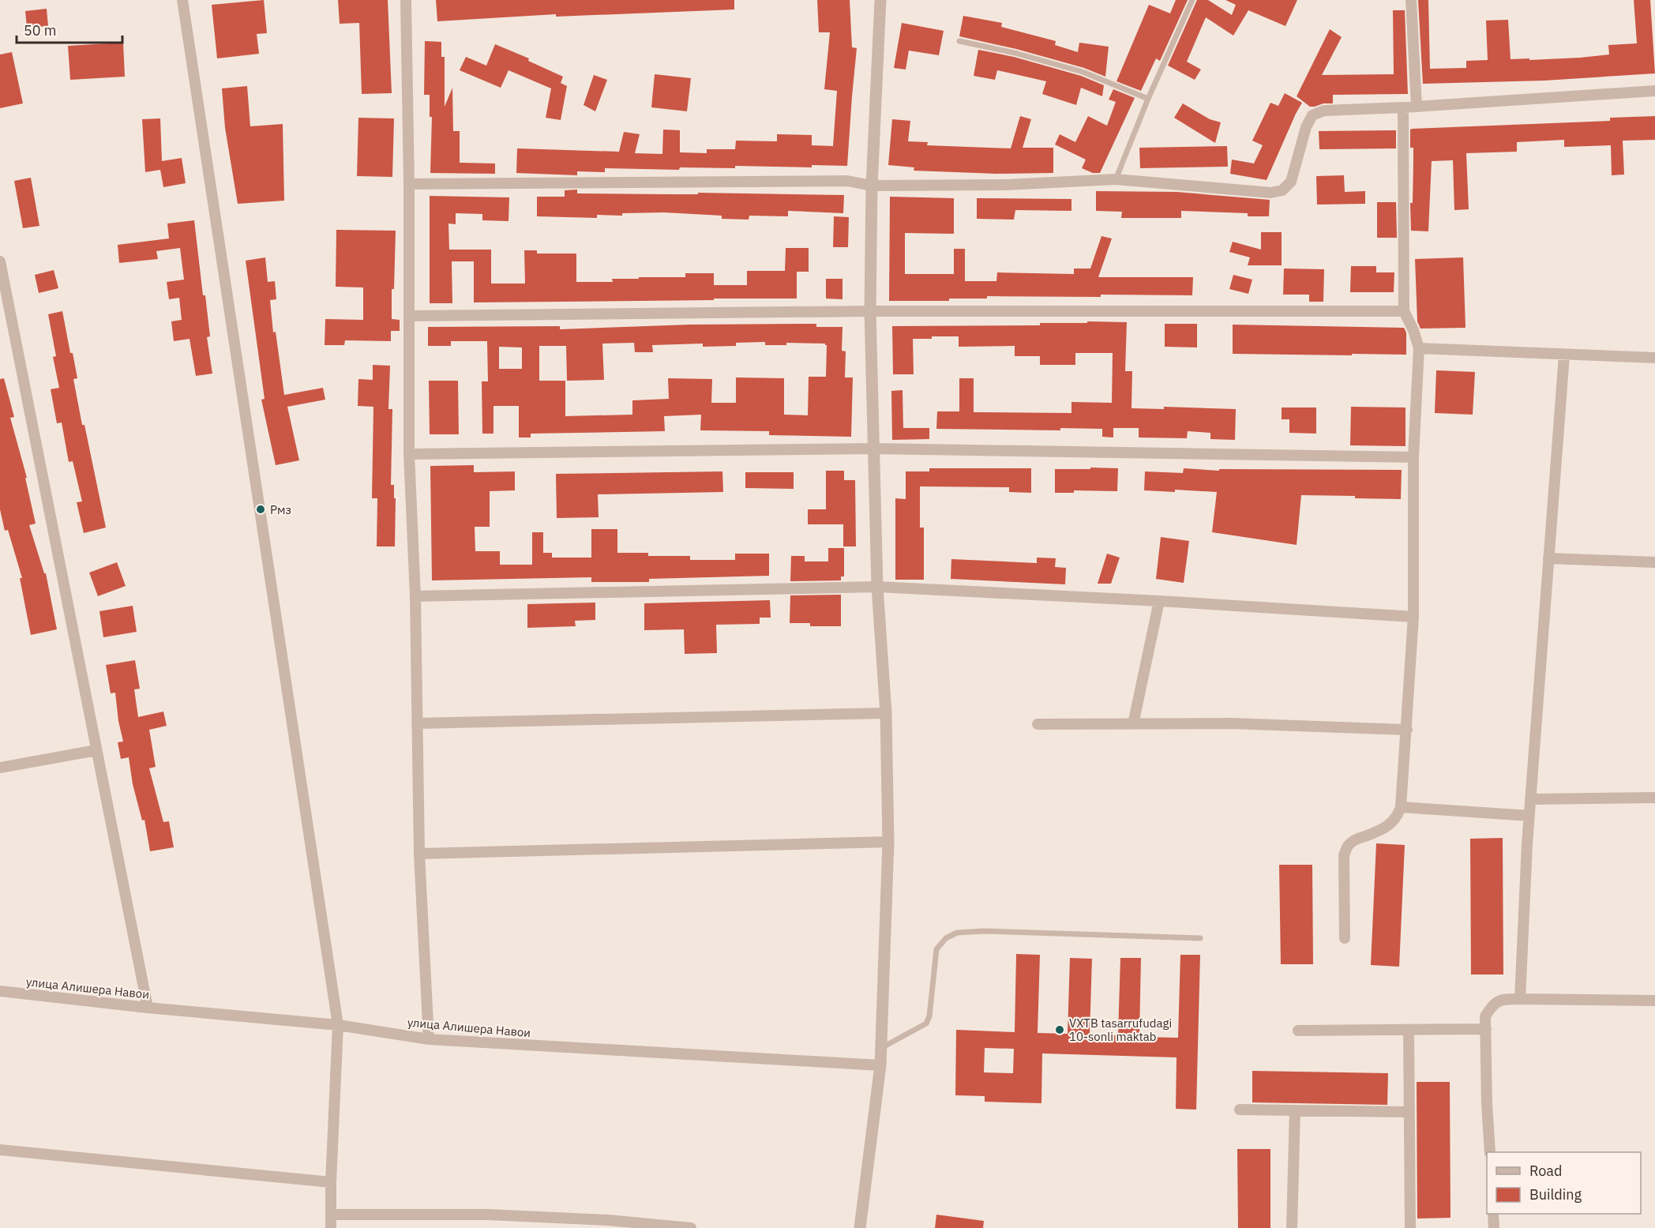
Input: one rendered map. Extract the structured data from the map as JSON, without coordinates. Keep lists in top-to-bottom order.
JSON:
{
  "streets": {
    "street": ["улица Алишера Навои"]
  },
  "places": ["Рмз", "VXTB tasarrufudagi 10-sonli maktab"],
  "legend": ["Road", "Building"],
  "scale_bar": "50 m"
}
